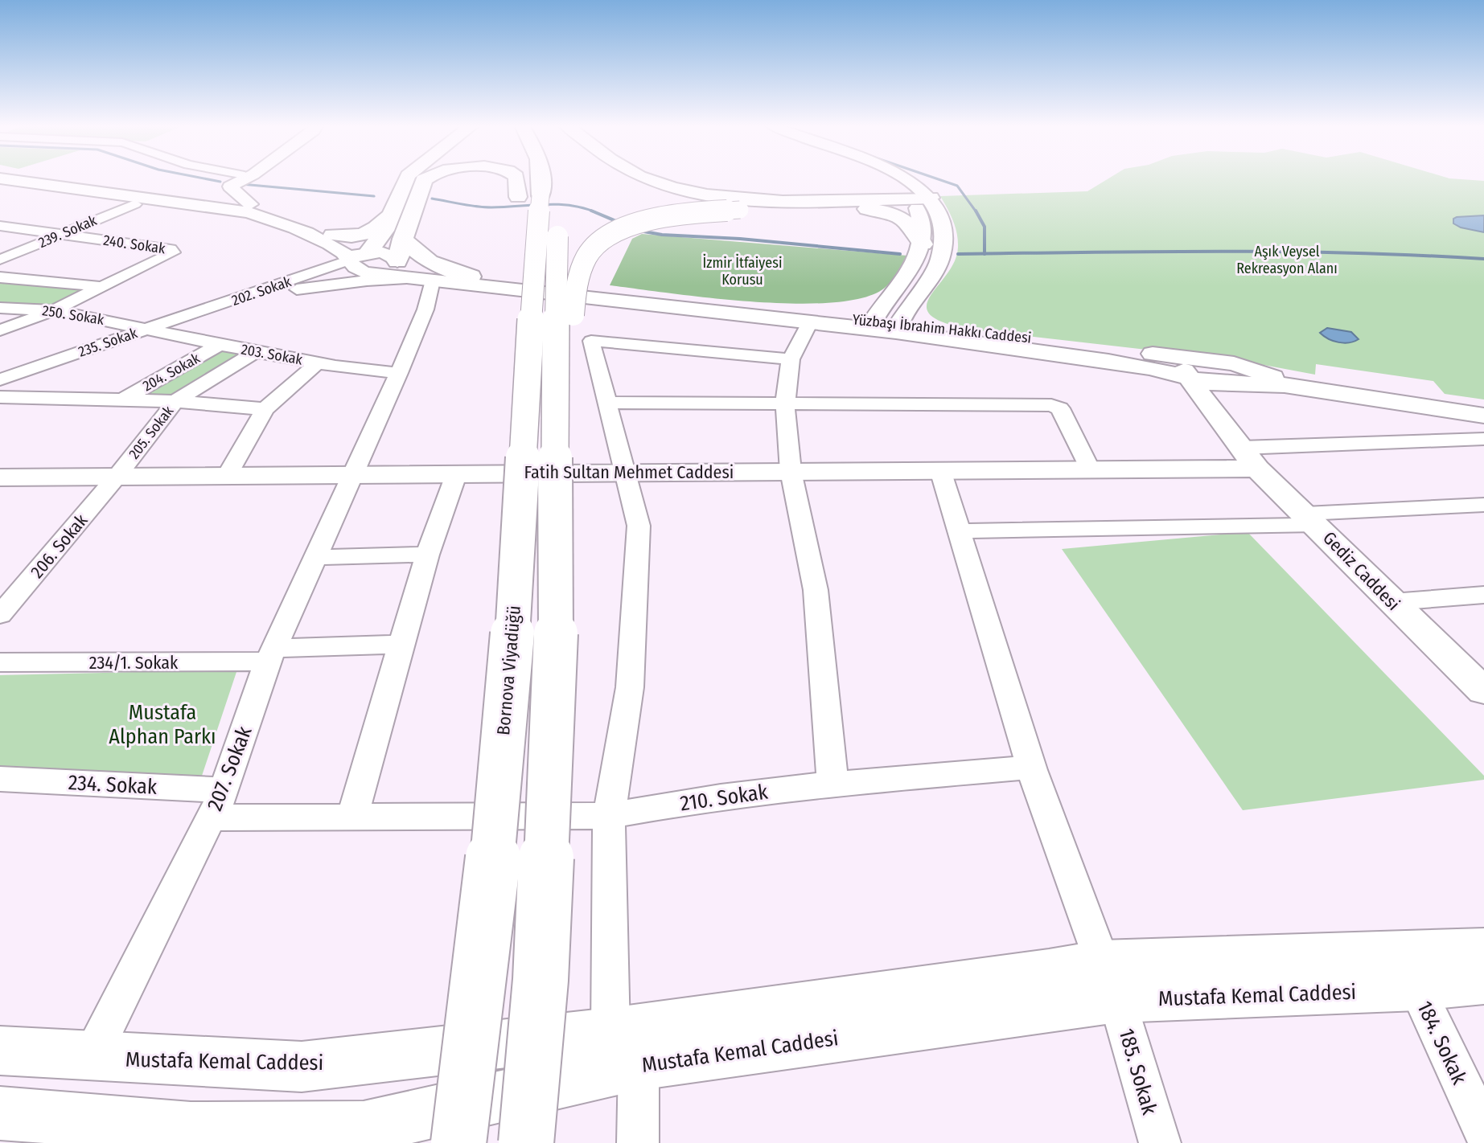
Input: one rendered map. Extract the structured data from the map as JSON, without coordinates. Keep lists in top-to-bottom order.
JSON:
{
  "streets": {
    "highway": ["Bornova Viyadüğü"],
    "main road": [
      "Yüzbaşı İbrahim Hakkı Caddesi",
      "Fatih Sultan Mehmet Caddesi",
      "Gediz Caddesi",
      "Mustafa Kemal Caddesi"
    ],
    "street": [
      "239. Sokak",
      "240. Sokak",
      "202. Sokak",
      "250. Sokak",
      "235. Sokak",
      "203. Sokak",
      "204. Sokak",
      "205. Sokak",
      "206. Sokak",
      "234/1. Sokak",
      "207. Sokak",
      "234. Sokak",
      "210. Sokak",
      "184. Sokak",
      "185. Sokak"
    ]
  },
  "crossings": [
    ["239. Sokak", "240. Sokak"],
    ["240. Sokak", "250. Sokak"],
    ["202. Sokak", "235. Sokak"],
    ["202. Sokak", "207. Sokak"],
    ["250. Sokak", "235. Sokak"],
    ["250. Sokak", "203. Sokak"],
    ["Yüzbaşı İbrahim Hakkı Caddesi", "Gediz Caddesi"],
    ["235. Sokak", "203. Sokak"],
    ["203. Sokak", "204. Sokak"],
    ["203. Sokak", "205. Sokak"],
    ["203. Sokak", "207. Sokak"],
    ["205. Sokak", "Fatih Sultan Mehmet Caddesi"],
    ["205. Sokak", "206. Sokak"],
    ["Fatih Sultan Mehmet Caddesi", "206. Sokak"],
    ["Fatih Sultan Mehmet Caddesi", "Gediz Caddesi"],
    ["Fatih Sultan Mehmet Caddesi", "207. Sokak"],
    ["234/1. Sokak", "207. Sokak"],
    ["207. Sokak", "234. Sokak"],
    ["207. Sokak", "210. Sokak"],
    ["207. Sokak", "Mustafa Kemal Caddesi"],
    ["234. Sokak", "210. Sokak"],
    ["Mustafa Kemal Caddesi", "184. Sokak"],
    ["Mustafa Kemal Caddesi", "185. Sokak"]
  ],
  "parks": ["Aşık Veysel Rekreasyon Alanı", "İzmir İtfaiyesi Korusu", "Mustafa Alphan Parkı"]
}
